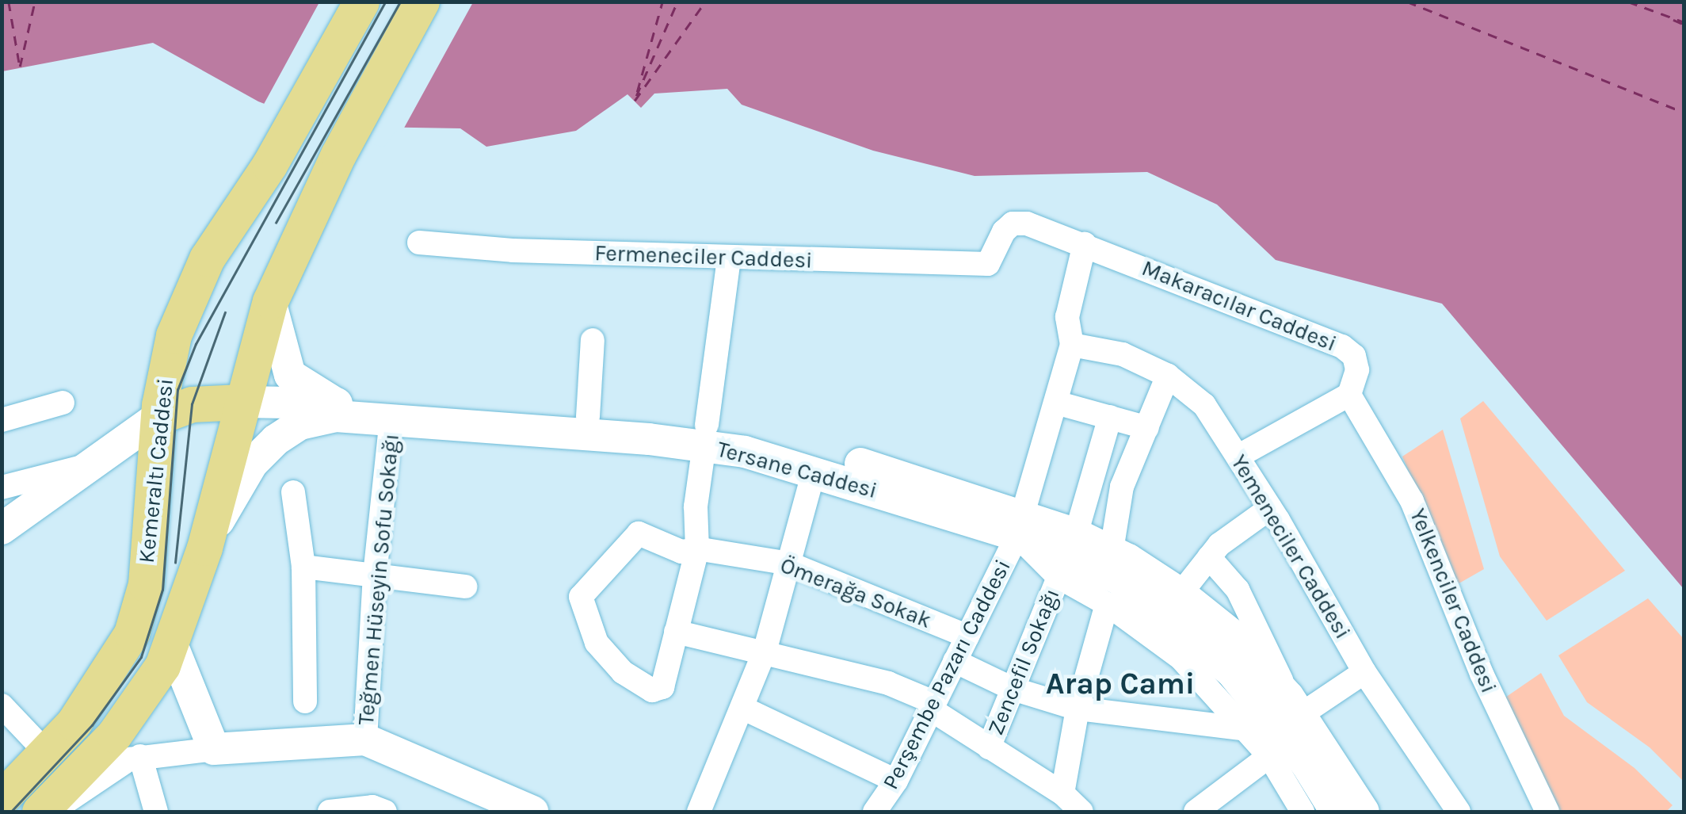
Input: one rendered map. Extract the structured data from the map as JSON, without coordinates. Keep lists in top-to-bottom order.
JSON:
{
  "streets": {
    "main road": ["Tersane Caddesi", "Kemeraltı Caddesi"],
    "street": [
      "Fermeneciler Caddesi",
      "Makaracılar Caddesi",
      "Yemeneciler Caddesi",
      "Teğmen Hüseyin Sofu Sokağı",
      "Ömerağa Sokak",
      "Yelkenciler Caddesi",
      "Zencefil Sokağı",
      "Perşembe Pazarı Caddesi"
    ]
  },
  "crossings": [
    ["Fermeneciler Caddesi", "Makaracılar Caddesi"],
    ["Makaracılar Caddesi", "Yelkenciler Caddesi"],
    ["Tersane Caddesi", "Teğmen Hüseyin Sofu Sokağı"],
    ["Tersane Caddesi", "Perşembe Pazarı Caddesi"],
    ["Yemeneciler Caddesi", "Perşembe Pazarı Caddesi"],
    ["Ömerağa Sokak", "Perşembe Pazarı Caddesi"]
  ],
  "districts": ["Arap Cami"]
}
